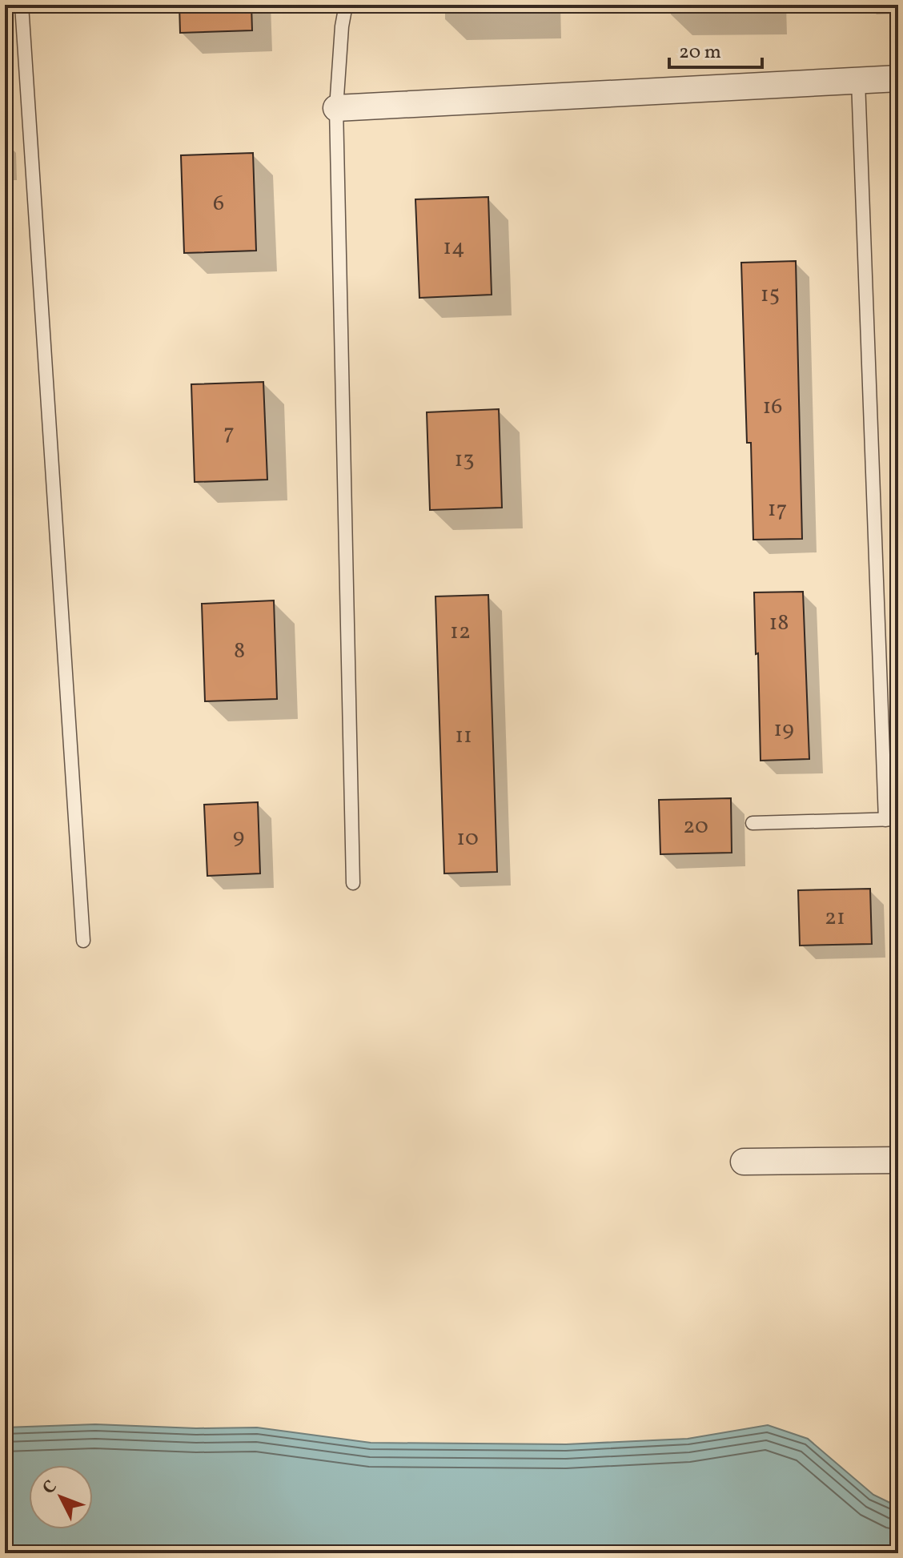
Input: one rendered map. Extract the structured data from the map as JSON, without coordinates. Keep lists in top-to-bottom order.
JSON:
{
  "house_numbers": [
    "6",
    "14",
    "15",
    "16",
    "7",
    "13",
    "17",
    "18",
    "12",
    "8",
    "19",
    "11",
    "20",
    "9",
    "10",
    "21"
  ],
  "scale_bar": "20 m",
  "north": "top left"
}
